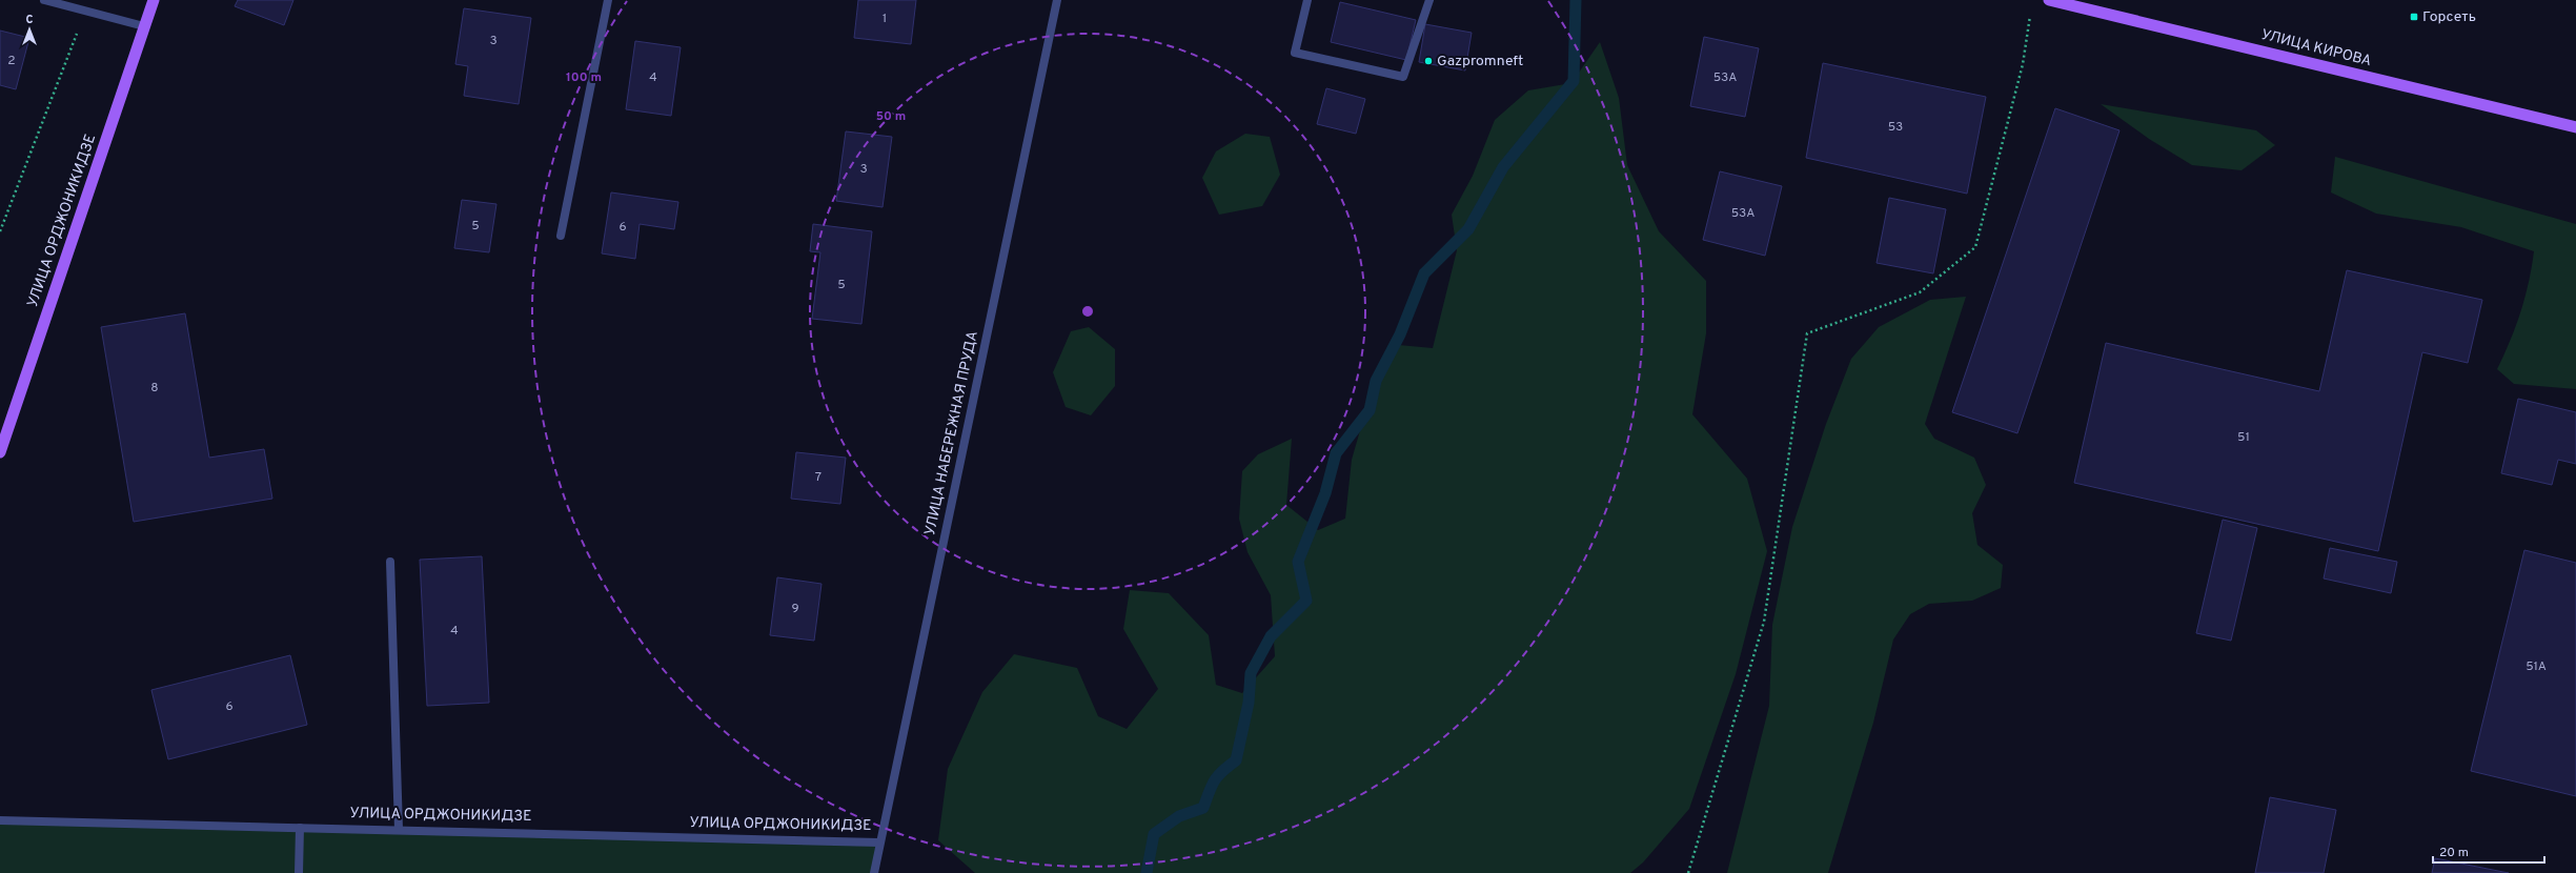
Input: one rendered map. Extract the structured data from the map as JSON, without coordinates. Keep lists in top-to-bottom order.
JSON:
{
  "streets": {
    "main road": ["УЛИЦА КИРОВА", "УЛИЦА ОРДЖОНИКИДЗЕ"],
    "street": ["УЛИЦА НАБЕРЕЖНАЯ ПРУДА"]
  },
  "crossings": [
    ["УЛИЦА ОРДЖОНИКИДЗЕ", "УЛИЦА НАБЕРЕЖНАЯ ПРУДА"]
  ],
  "places": {
    "transit": ["Горсеть"],
    "other": ["Gazpromneft"]
  },
  "house_numbers": [
    "1",
    "3",
    "2",
    "4",
    "53А",
    "53",
    "3",
    "53А",
    "5",
    "6",
    "5",
    "8",
    "51",
    "7",
    "9",
    "4",
    "51А",
    "6"
  ],
  "scale_bar": "20 m",
  "north": "top",
  "rings": ["100 m", "50 m"]
}
